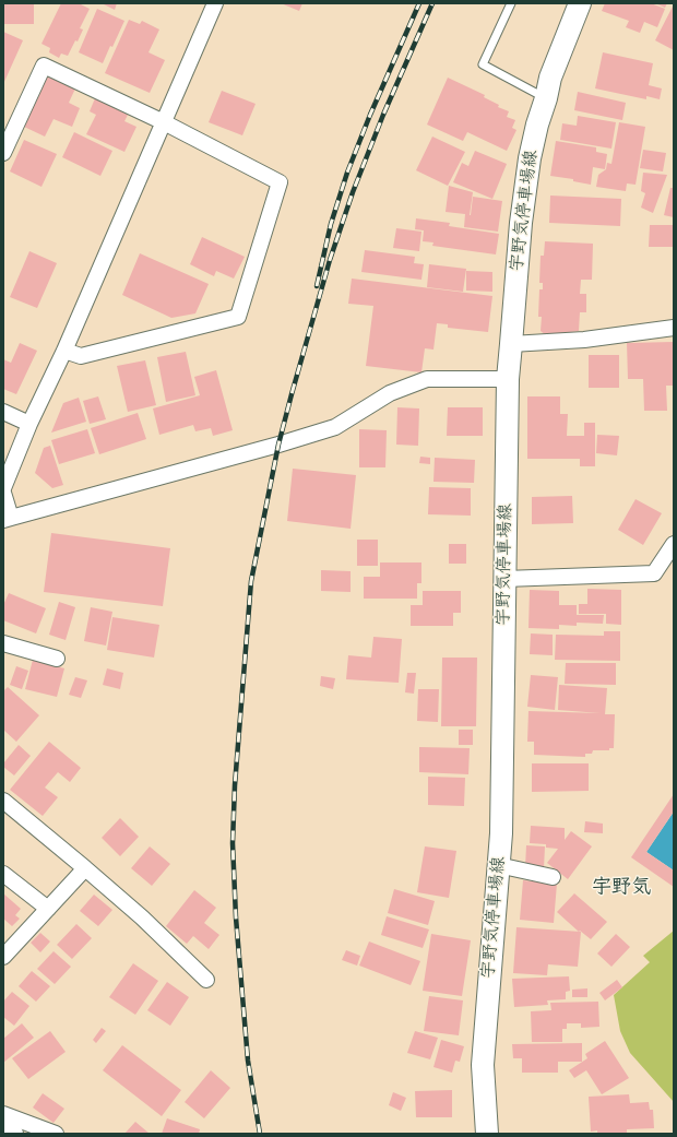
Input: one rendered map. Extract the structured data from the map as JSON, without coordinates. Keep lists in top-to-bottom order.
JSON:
{
  "streets": {
    "main road": ["宇野気停車場線"]
  },
  "districts": ["宇野気"]
}
